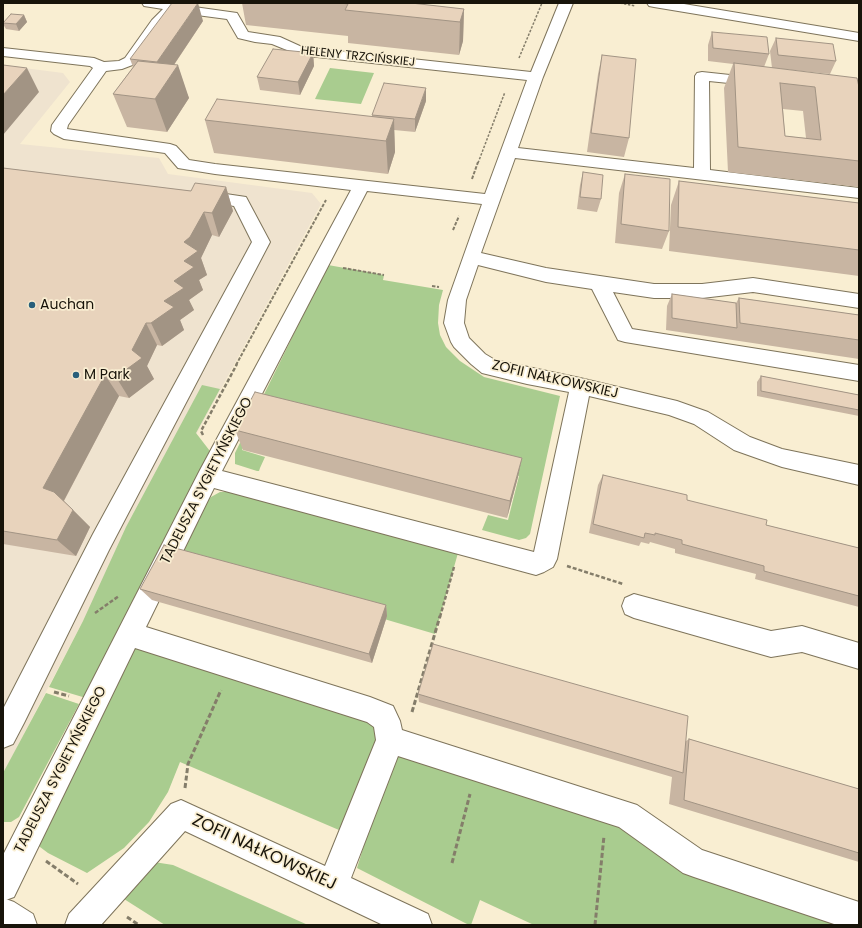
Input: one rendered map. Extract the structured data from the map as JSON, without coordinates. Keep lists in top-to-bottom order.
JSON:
{
  "streets": {
    "street": ["HELENY TRZCIŃSKIEJ", "ZOFII NAŁKOWSKIEJ", "TADEUSZA SYGIETYŃSKIEGO"]
  },
  "crossings": [
    ["HELENY TRZCIŃSKIEJ", "ZOFII NAŁKOWSKIEJ"]
  ],
  "places": ["Auchan", "M Park"]
}
